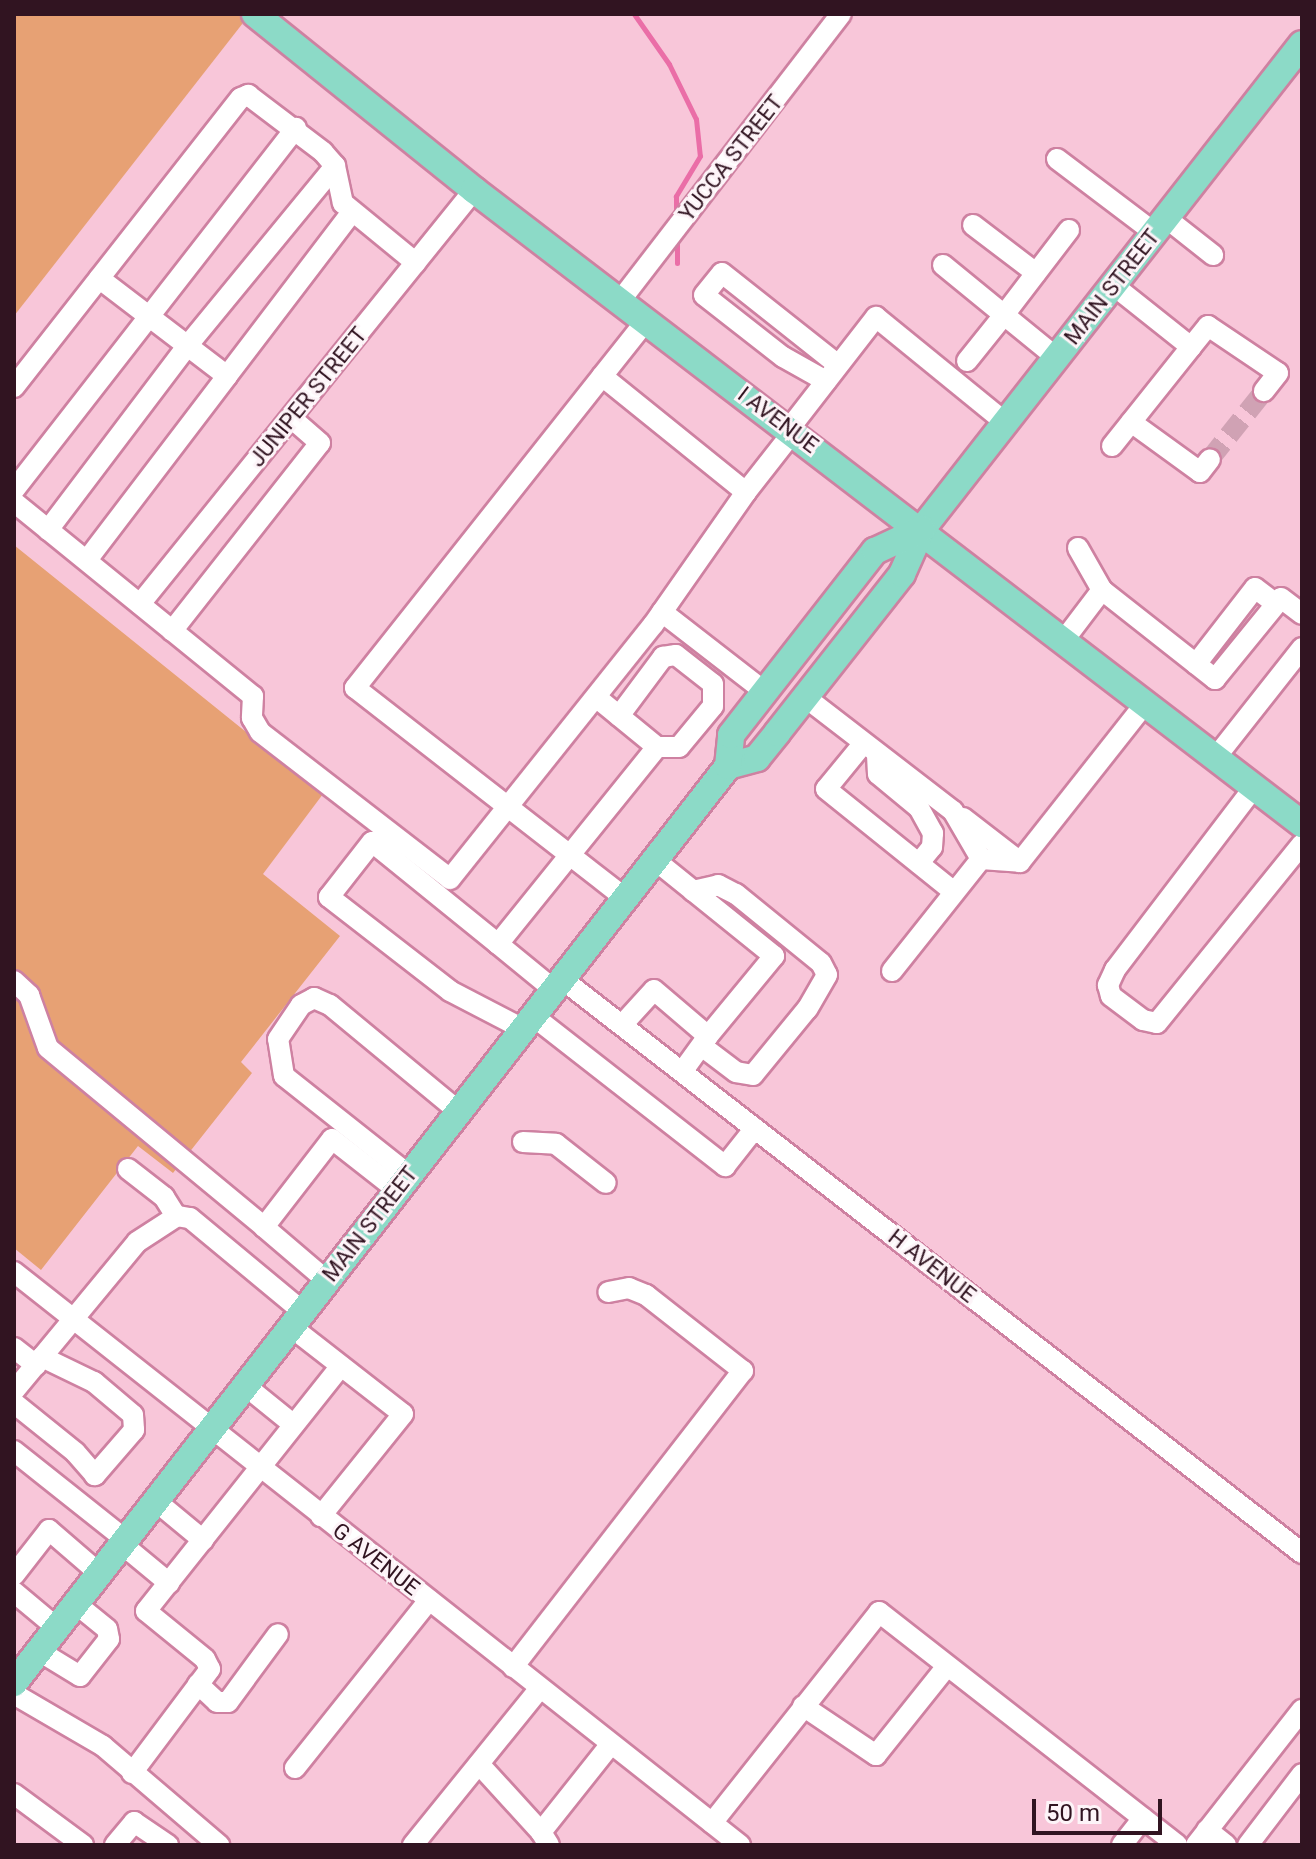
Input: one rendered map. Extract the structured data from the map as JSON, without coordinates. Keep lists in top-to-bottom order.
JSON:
{
  "streets": {
    "main road": ["MAIN STREET", "I AVENUE"],
    "street": [
      "YUCCA STREET",
      "JUNIPER STREET",
      "H AVENUE",
      "G AVENUE"
    ]
  },
  "crossings": [
    ["YUCCA STREET", "I AVENUE"],
    ["MAIN STREET", "I AVENUE"],
    ["MAIN STREET", "H AVENUE"],
    ["MAIN STREET", "G AVENUE"],
    ["JUNIPER STREET", "I AVENUE"]
  ],
  "scale_bar": "50 m"
}
